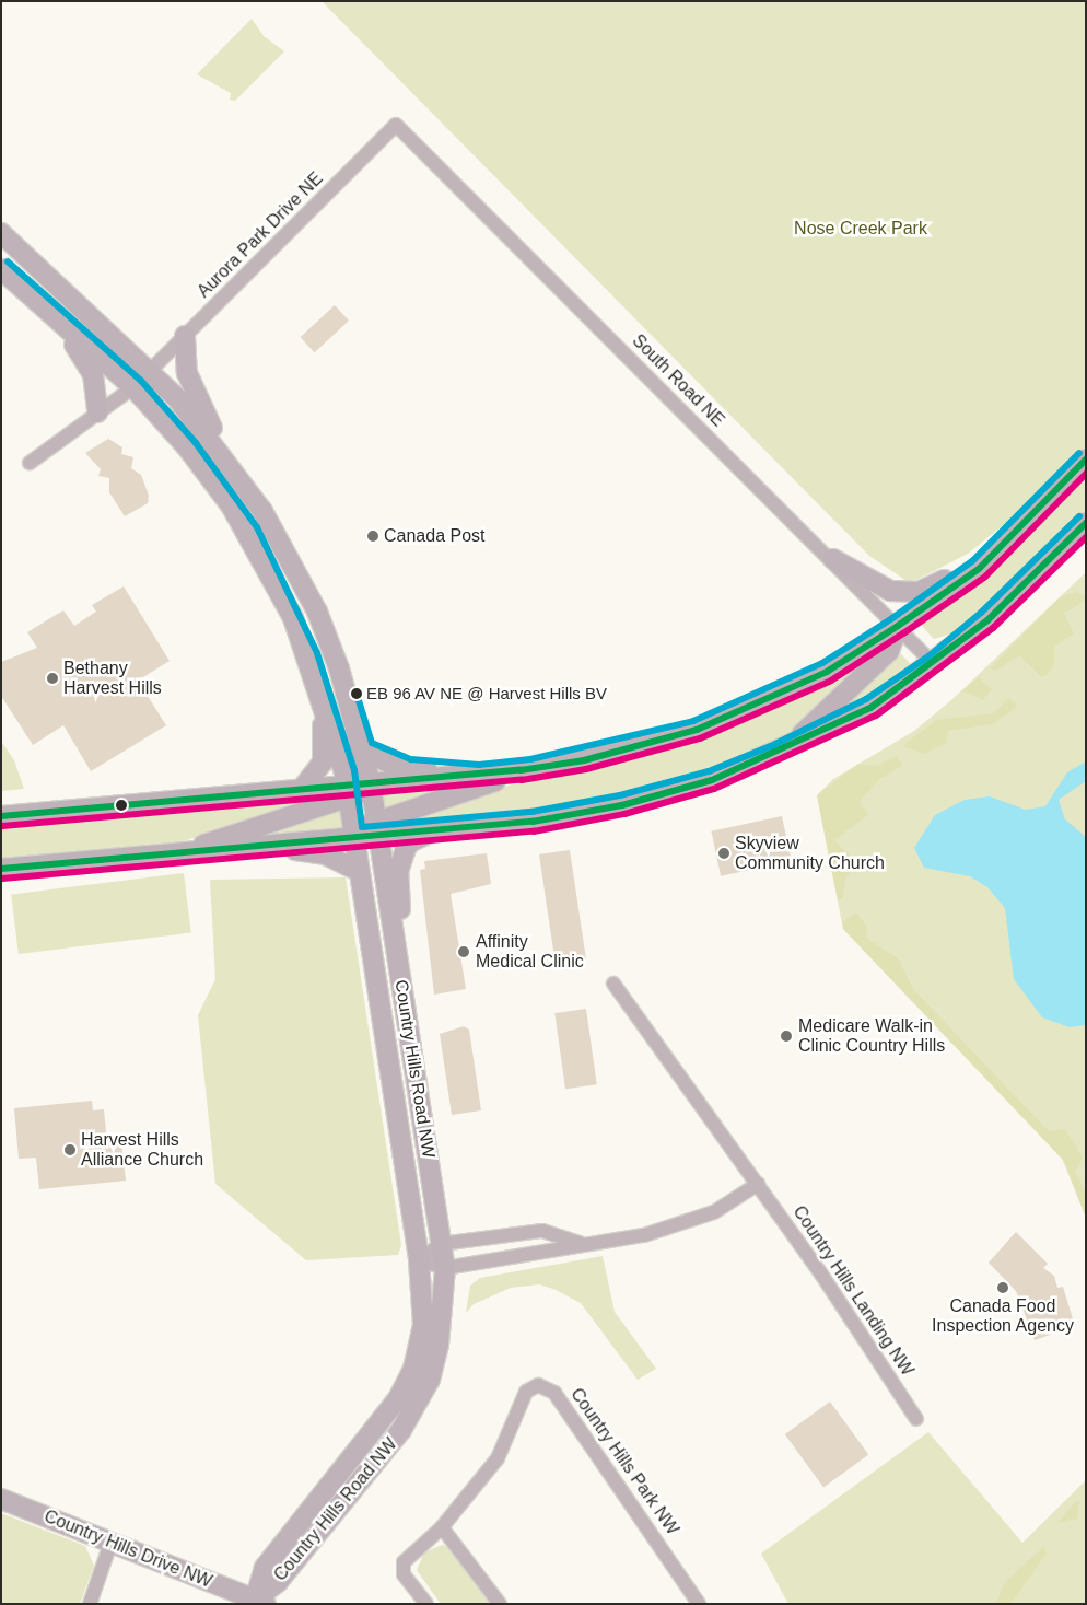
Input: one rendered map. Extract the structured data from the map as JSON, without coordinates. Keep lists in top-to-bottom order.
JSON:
{
  "streets": {
    "main road": ["Country Hills Road NW", "Country Hills Drive NW"],
    "street": [
      "Aurora Park Drive NE",
      "South Road NE",
      "Country Hills Landing NW",
      "Country Hills Park NW"
    ]
  },
  "crossings": [
    ["Aurora Park Drive NE", "South Road NE"],
    ["Country Hills Road NW", "Country Hills Drive NW"]
  ],
  "parks": ["Nose Creek Park"],
  "places": [
    "Canada Post",
    "Bethany Harvest Hills",
    "EB 96 AV NE @ Harvest Hills BV",
    "Skyview Community Church",
    "Affinity Medical Clinic",
    "Medicare Walk-in Clinic Country Hills",
    "Harvest Hills Alliance Church",
    "Canada Food Inspection Agency"
  ]
}
